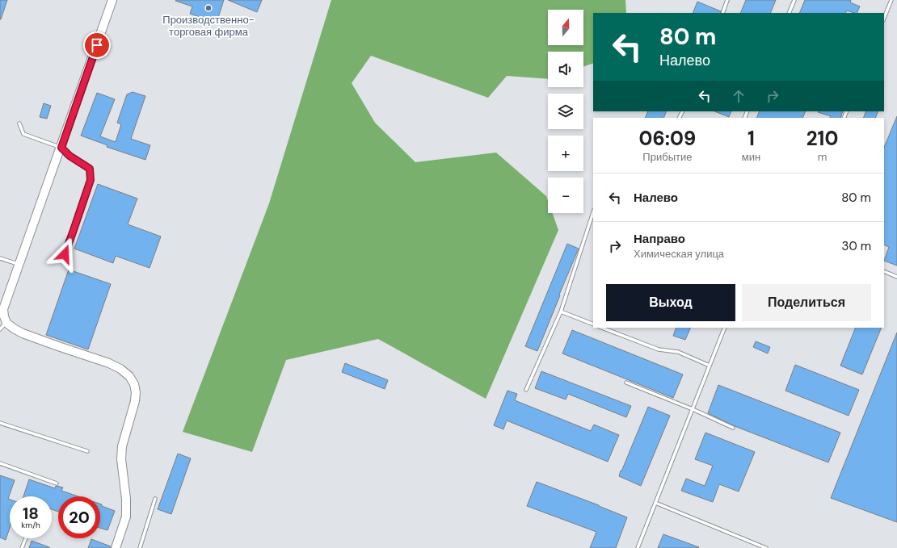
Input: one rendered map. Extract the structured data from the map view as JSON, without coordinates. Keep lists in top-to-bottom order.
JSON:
{
  "places": ["Производственно- торговая фирма"],
  "north": "top",
  "page": {
    "map_buttons": ["+", "−"],
    "turn": ["80 m", "Налево"],
    "eta": [
      "06:09",
      "Прибытие",
      "1",
      "мин",
      "210",
      "m"
    ],
    "list": [
      {
        "name": "Налево",
        "value": "80 m"
      },
      {
        "name": "Направо",
        "note": "Химическая улица",
        "value": "30 m"
      }
    ],
    "buttons": ["Выход", "Поделиться"],
    "speed": "18 km/h",
    "limit": "20"
  }
}
